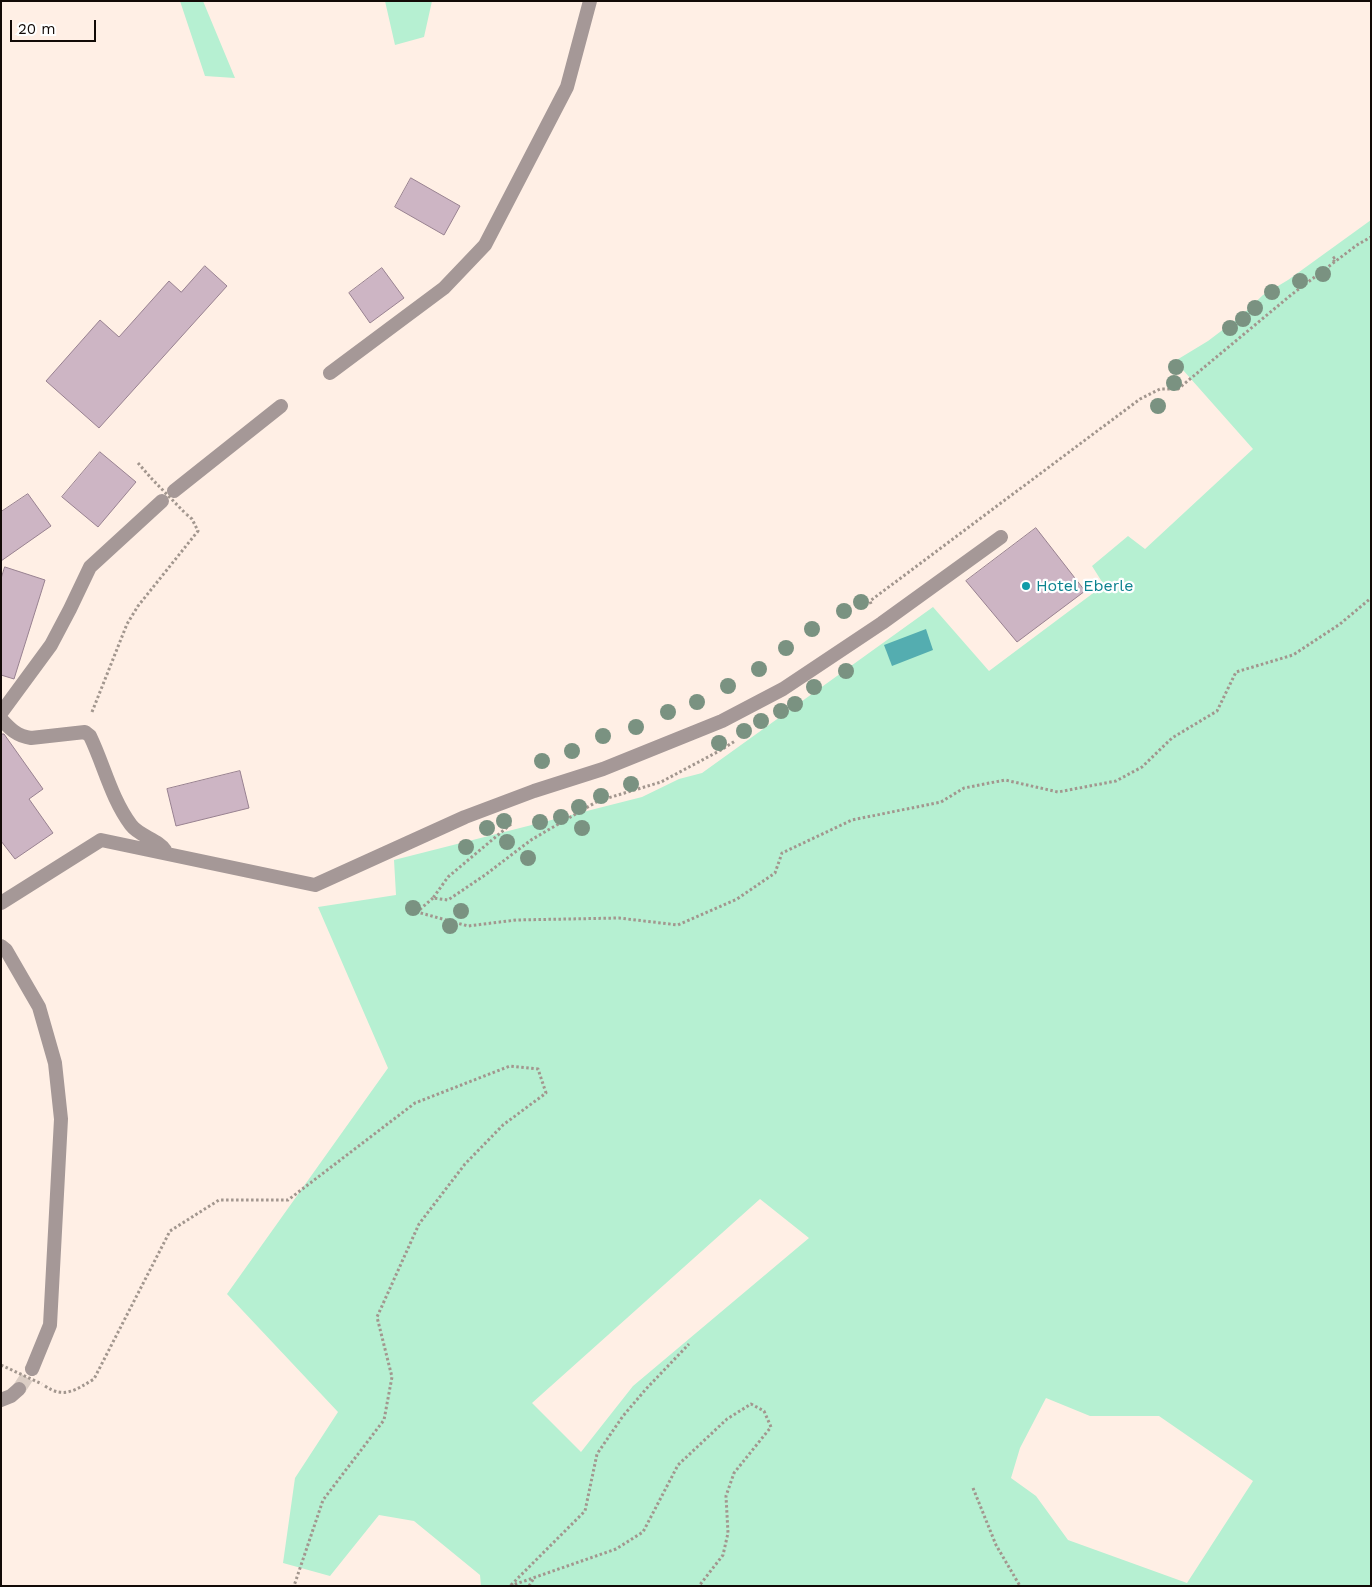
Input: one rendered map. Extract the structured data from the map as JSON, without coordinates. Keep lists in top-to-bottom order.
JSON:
{
  "places": ["Hotel Eberle"],
  "scale_bar": "20 m"
}
